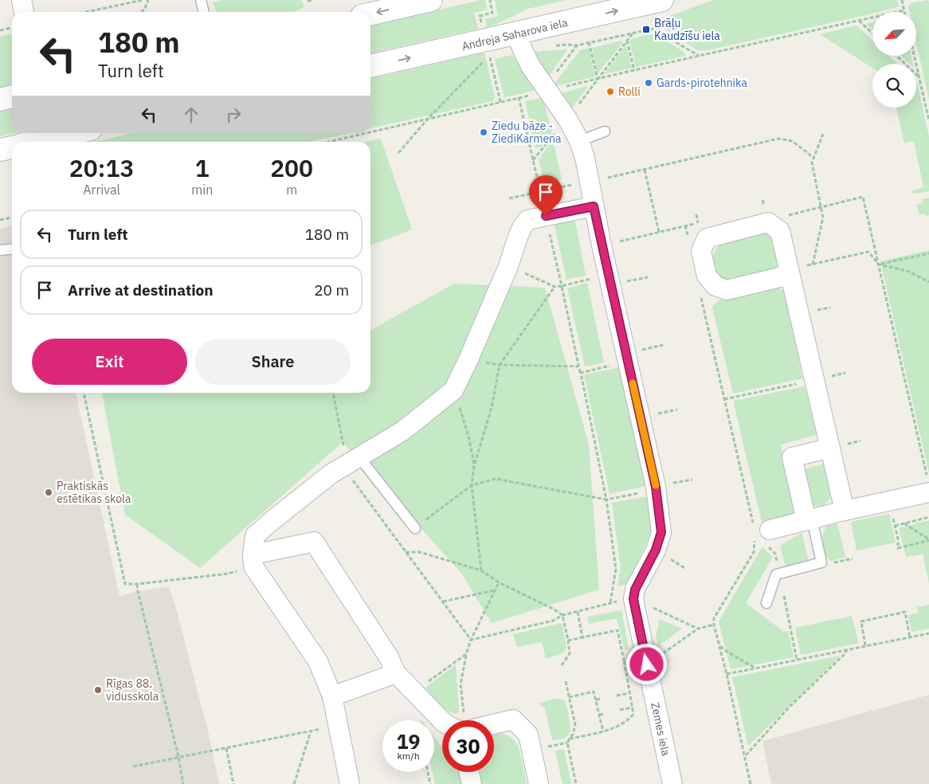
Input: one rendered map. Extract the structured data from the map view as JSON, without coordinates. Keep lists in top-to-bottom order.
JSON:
{
  "streets": {
    "street": ["Andreja Saharova iela", "Zemes iela"]
  },
  "places": {
    "transit": ["Brāļu Kaudzīšu iela"],
    "other": [
      "Gards-pirotehnika",
      "Rolli",
      "Ziedu bāze - ZiediKarmena",
      "Praktiskās estētikas skola",
      "Rīgas 88. vidusskola"
    ]
  },
  "north": "bottom left",
  "page": {
    "turn": ["180 m", "Turn left"],
    "eta": [
      "20:13",
      "Arrival",
      "1",
      "min",
      "200",
      "m"
    ],
    "list": [
      {
        "name": "Turn left",
        "value": "180 m"
      },
      {
        "name": "Arrive at destination",
        "value": "20 m"
      }
    ],
    "buttons": ["Exit", "Share"],
    "speed": "19 km/h",
    "limit": "30"
  }
}
